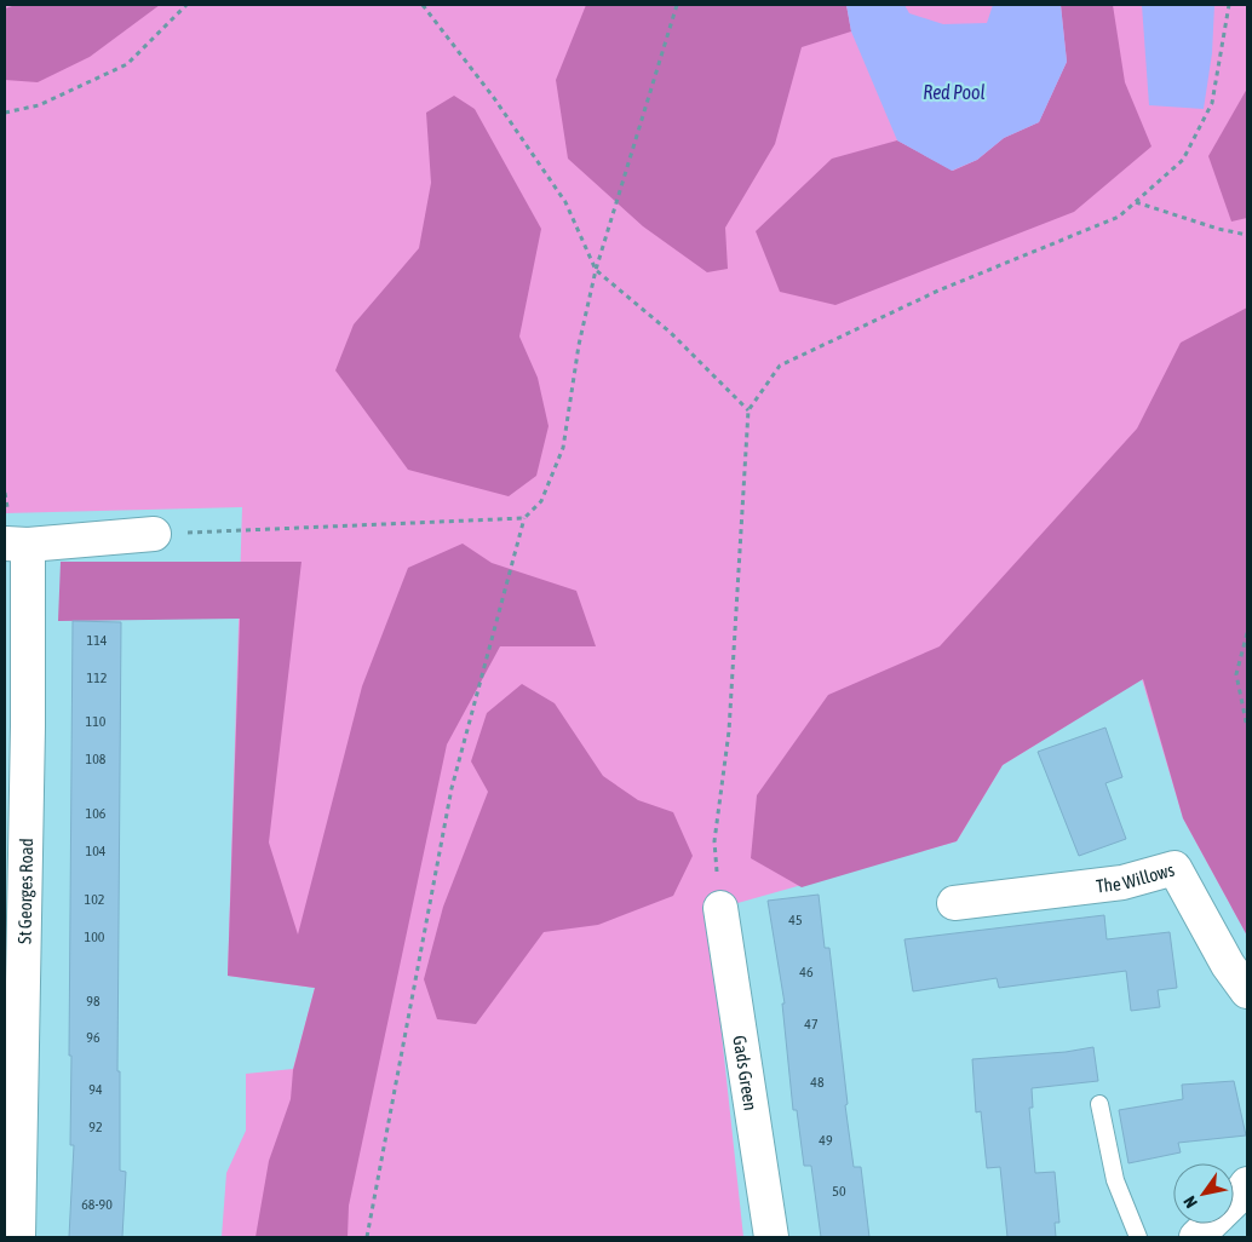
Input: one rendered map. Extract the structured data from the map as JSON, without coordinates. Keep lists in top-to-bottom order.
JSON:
{
  "streets": {
    "street": ["The Willows", "St Georges Road", "Gads Green"]
  },
  "water": ["Red Pool"],
  "house_numbers": [
    "114",
    "112",
    "110",
    "108",
    "106",
    "104",
    "102",
    "45",
    "100",
    "46",
    "98",
    "47",
    "96",
    "48",
    "94",
    "92",
    "49",
    "50",
    "68-90"
  ],
  "north": "bottom left"
}
